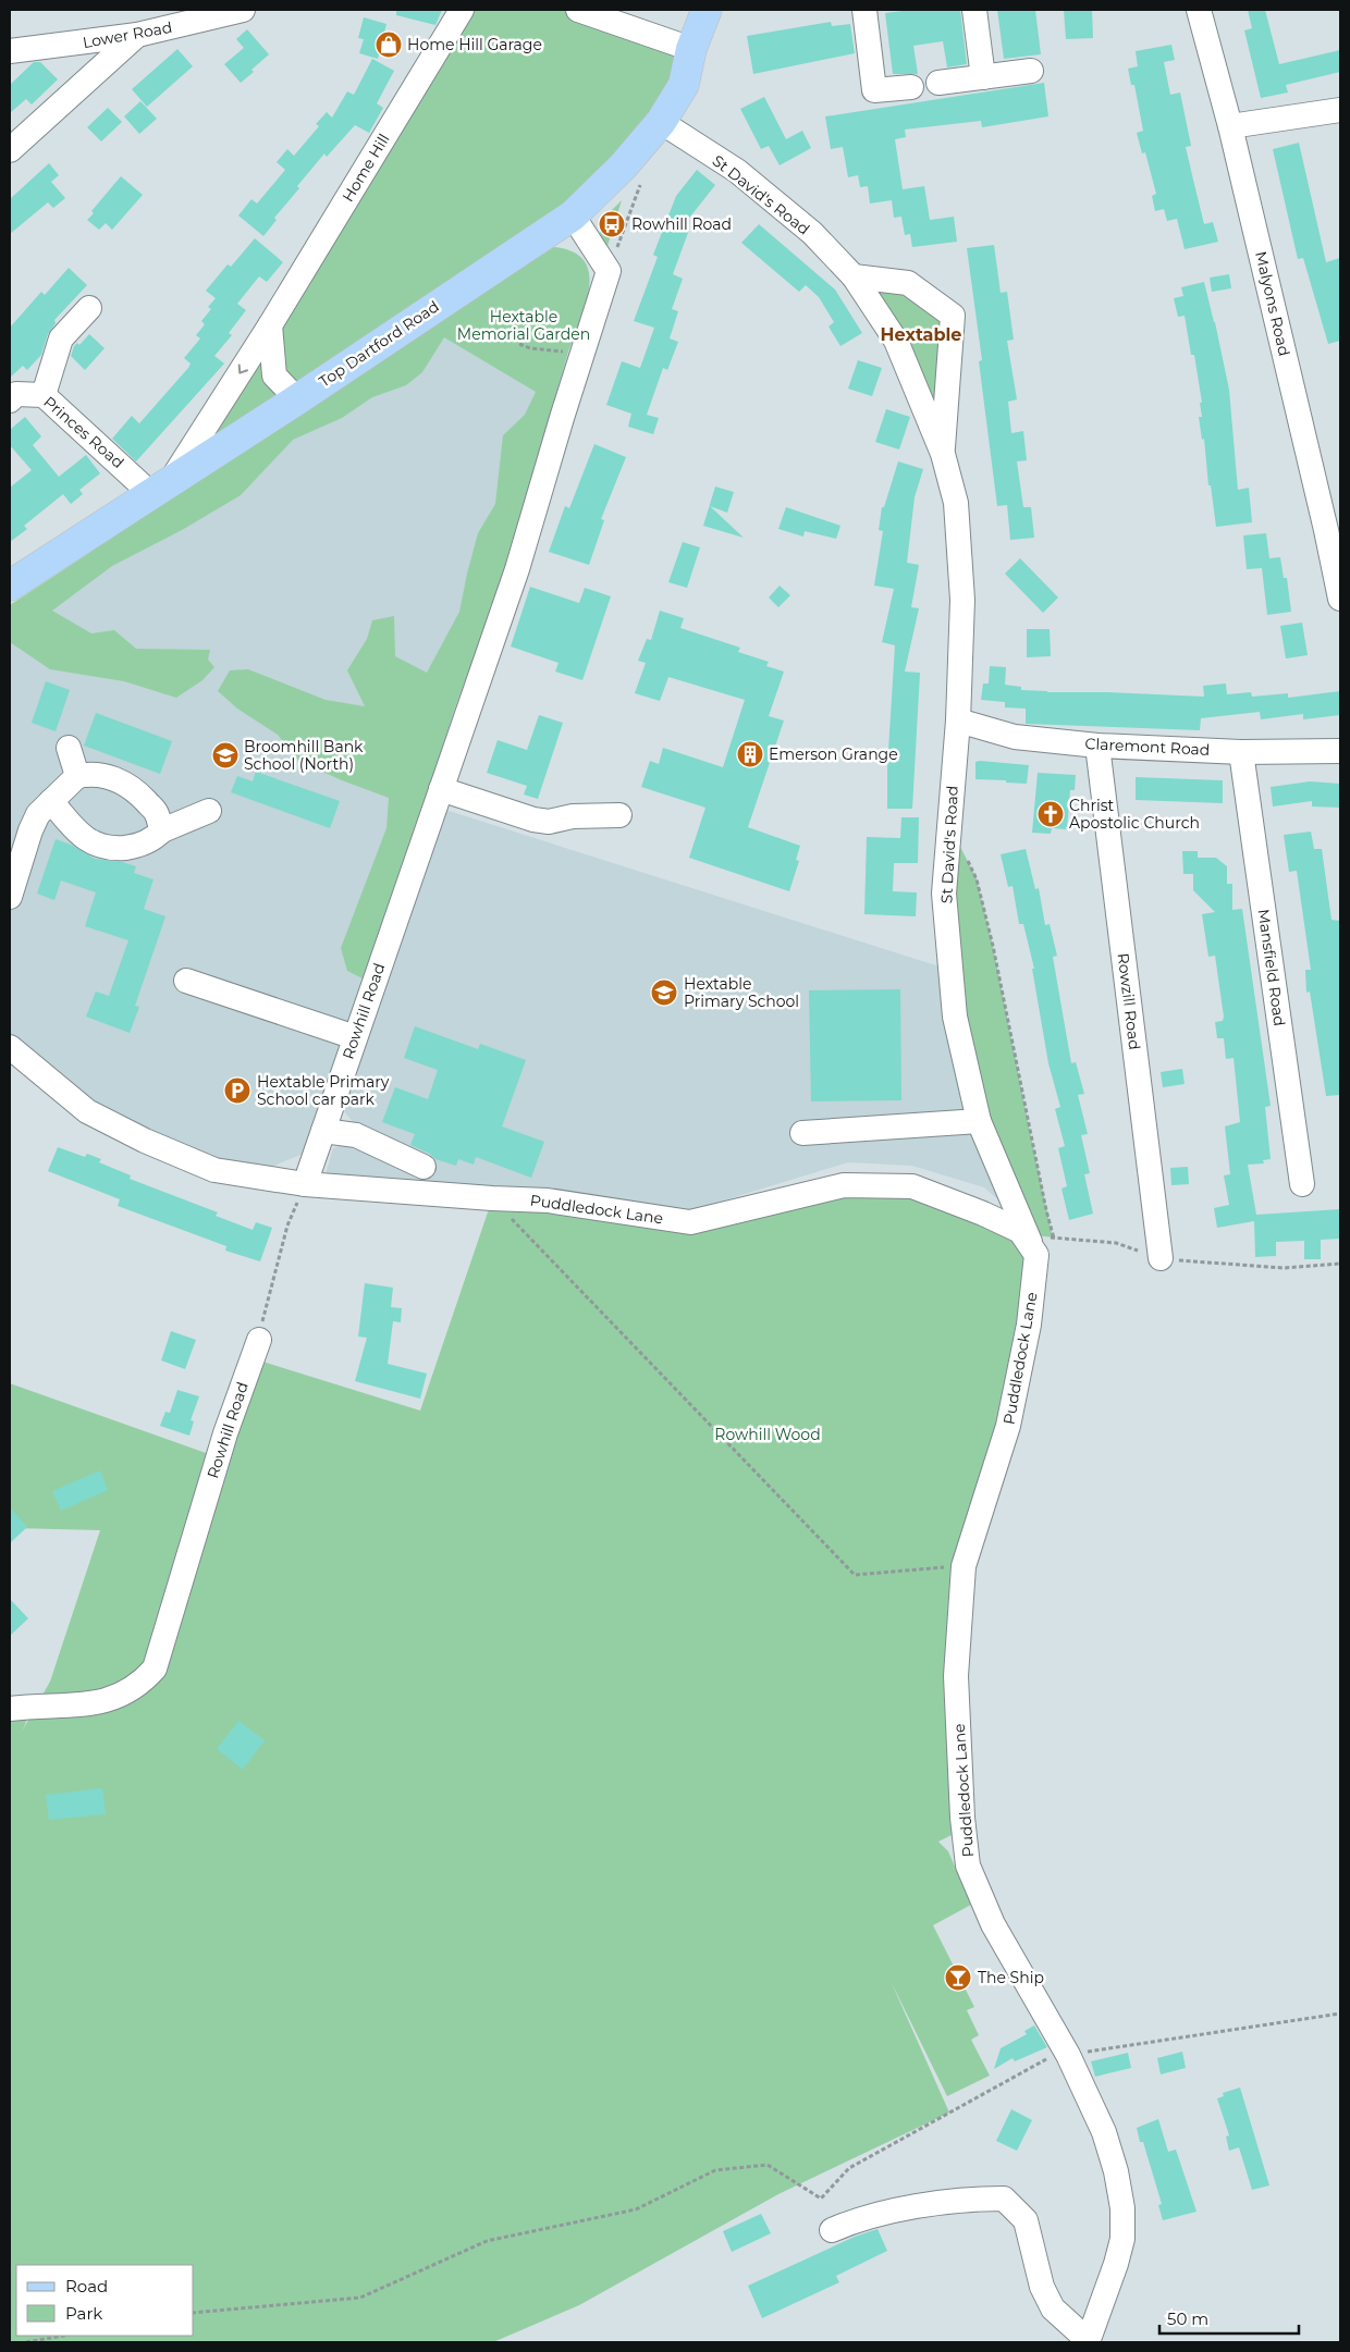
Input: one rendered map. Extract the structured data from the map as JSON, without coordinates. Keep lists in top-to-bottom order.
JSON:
{
  "streets": {
    "main road": ["Top Dartford Road"],
    "street": [
      "Lower Road",
      "Home Hill",
      "St David's Road",
      "Malyons Road",
      "Princes Road",
      "Claremont Road",
      "Mansfield Road",
      "Rowzill Road",
      "Rowhill Road",
      "Puddledock Lane"
    ]
  },
  "crossings": [
    ["Home Hill", "Top Dartford Road"],
    ["Home Hill", "Princes Road"],
    ["St David's Road", "Top Dartford Road"],
    ["St David's Road", "Claremont Road"],
    ["St David's Road", "Puddledock Lane"],
    ["Top Dartford Road", "Princes Road"],
    ["Claremont Road", "Mansfield Road"],
    ["Claremont Road", "Rowzill Road"],
    ["Rowhill Road", "Puddledock Lane"]
  ],
  "districts": ["Hextable"],
  "parks": ["Hextable Memorial Garden", "Rowhill Wood"],
  "places": {
    "shop": ["Home Hill Garage"],
    "bus stop": ["Rowhill Road"],
    "building": ["Emerson Grange"],
    "school or university": ["Broomhill Bank School (North)", "Hextable Primary School"],
    "church": ["Christ Apostolic Church"],
    "parking": ["Hextable Primary School car park"],
    "bar": ["The Ship"]
  },
  "legend": ["Road", "Park"],
  "scale_bar": "50 m"
}
